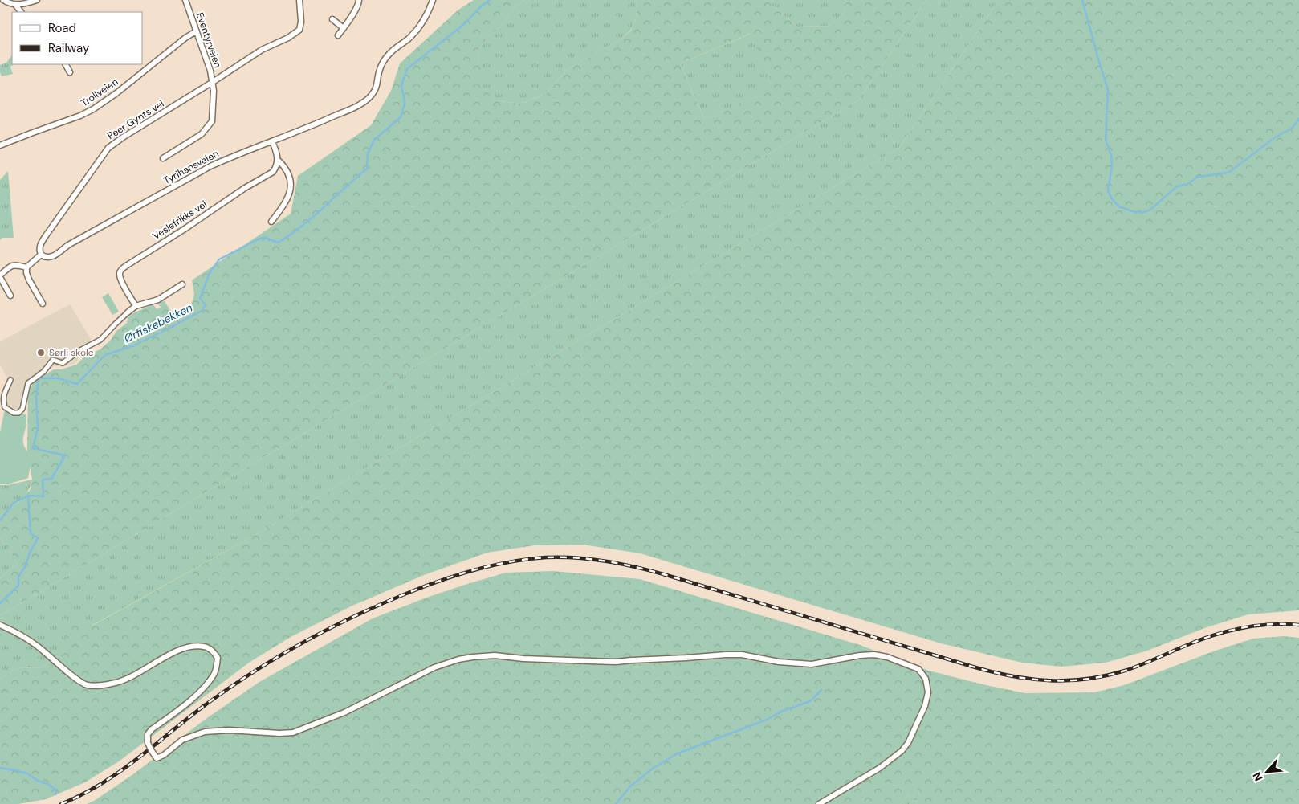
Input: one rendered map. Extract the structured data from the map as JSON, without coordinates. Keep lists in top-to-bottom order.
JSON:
{
  "streets": {
    "street": [
      "Eventyrveien",
      "Trollveien",
      "Peer Gynts vei",
      "Tyrihansveien",
      "Veslefrikks vei"
    ]
  },
  "crossings": [
    ["Eventyrveien", "Trollveien"],
    ["Eventyrveien", "Peer Gynts vei"],
    ["Peer Gynts vei", "Tyrihansveien"]
  ],
  "water": ["Ørfiskebekken"],
  "places": ["Sørli skole"],
  "legend": ["Road", "Railway"],
  "north": "bottom left"
}
